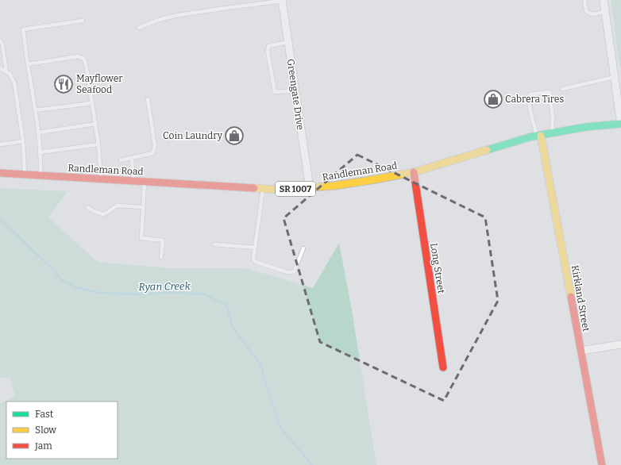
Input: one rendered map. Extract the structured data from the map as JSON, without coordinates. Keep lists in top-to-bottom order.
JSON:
{
  "streets": {
    "main road": [
      "Randleman Road",
      "SR 1007",
      "Long Street",
      "Kirkland Street"
    ],
    "street": ["Greengate Drive"]
  },
  "crossings": [
    ["Greengate Drive", "Randleman Road"],
    ["Randleman Road", "Long Street"],
    ["Randleman Road", "Kirkland Street"]
  ],
  "water": ["Ryan Creek"],
  "places": {
    "restaurant": ["Mayflower Seafood"],
    "shop": ["Cabrera Tires", "Coin Laundry"]
  },
  "legend": ["Fast", "Slow", "Jam"]
}
